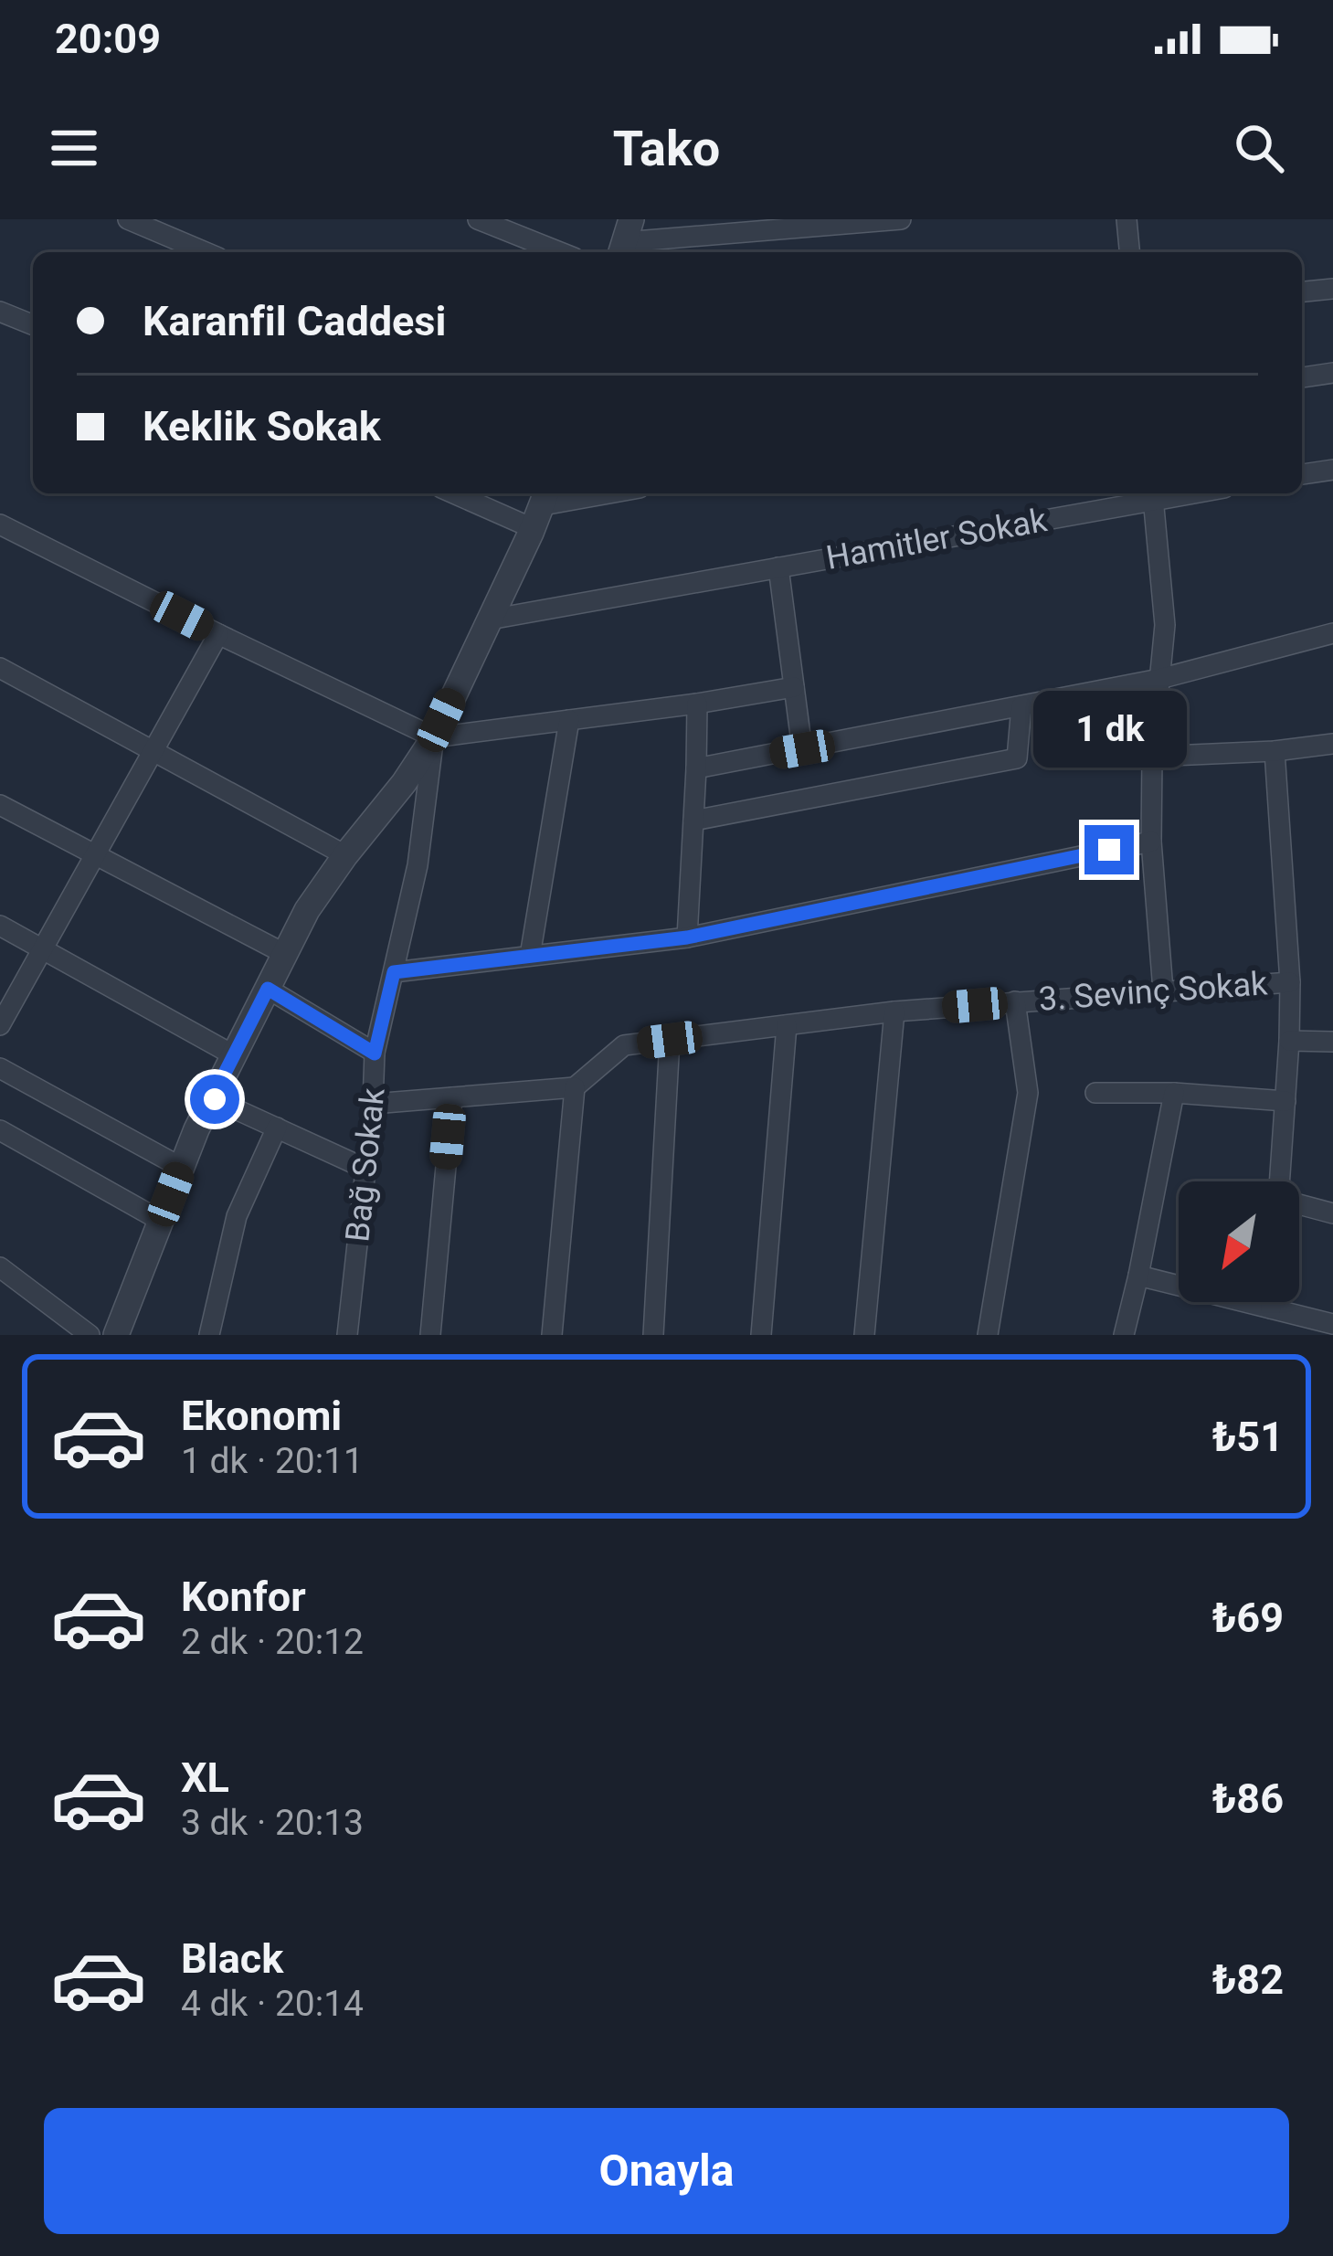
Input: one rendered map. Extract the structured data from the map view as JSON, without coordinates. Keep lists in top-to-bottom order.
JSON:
{
  "streets": {
    "street": ["Hamitler Sokak", "3. Sevinç Sokak", "Bağ Sokak"]
  },
  "north": "bottom left",
  "page": {
    "status": "20:09",
    "header": "Tako",
    "banner": ["Karanfil Caddesi", "Keklik Sokak"],
    "bubble": "1 dk",
    "list": [
      {
        "name": "Ekonomi",
        "note": "1 dk · 20:11",
        "value": "₺51"
      },
      {
        "name": "Konfor",
        "note": "2 dk · 20:12",
        "value": "₺69"
      },
      {
        "name": "XL",
        "note": "3 dk · 20:13",
        "value": "₺86"
      },
      {
        "name": "Black",
        "note": "4 dk · 20:14",
        "value": "₺82"
      }
    ],
    "buttons": "Onayla"
  }
}
